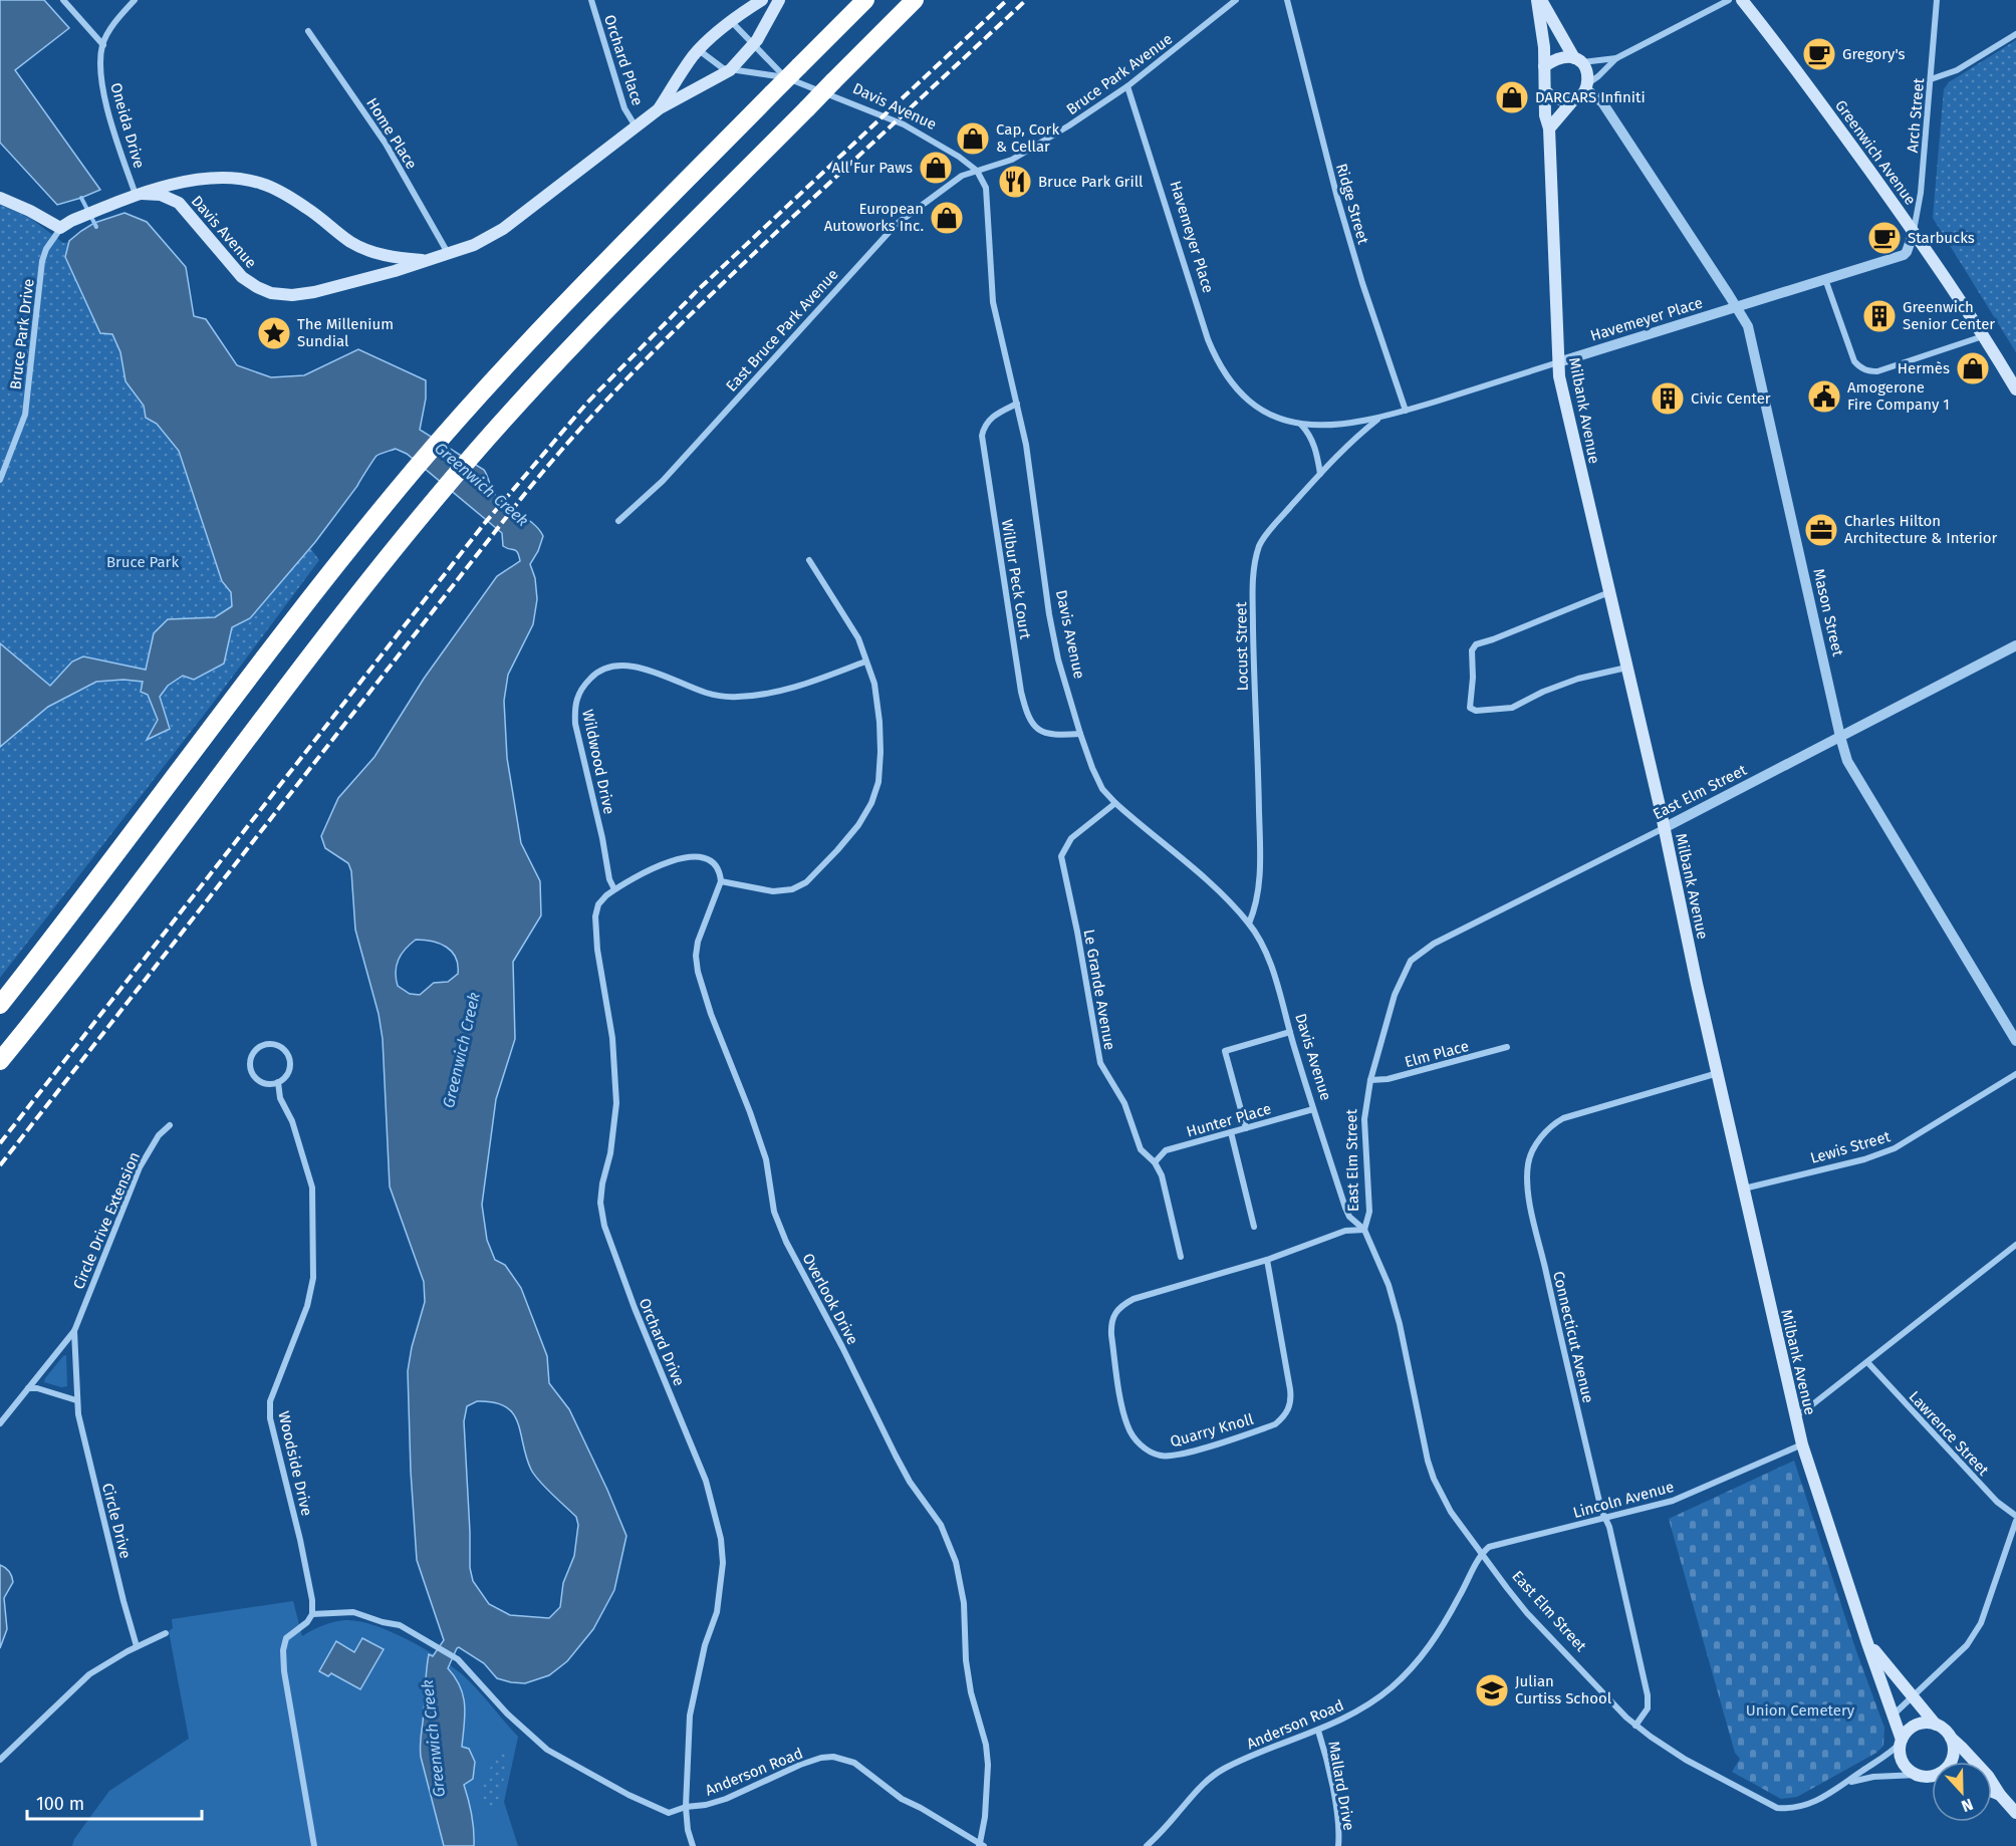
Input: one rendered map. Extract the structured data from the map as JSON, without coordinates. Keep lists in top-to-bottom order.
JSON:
{
  "streets": {
    "main road": [
      "Davis Avenue",
      "Greenwich Avenue",
      "Milbank Avenue",
      "Mason Street"
    ],
    "street": [
      "Orchard Place",
      "Bruce Park Avenue",
      "Arch Street",
      "Oneida Drive",
      "Home Place",
      "Ridge Street",
      "Havemeyer Place",
      "East Bruce Park Avenue",
      "Bruce Park Drive",
      "Wilbur Peck Court",
      "Locust Street",
      "Wildwood Drive",
      "East Elm Street",
      "Le Grande Avenue",
      "Elm Place",
      "Hunter Place",
      "Lewis Street",
      "Circle Drive Extension",
      "Overlook Drive",
      "Connecticut Avenue",
      "Orchard Drive",
      "Quarry Knoll",
      "Lawrence Street",
      "Woodside Drive",
      "Lincoln Avenue",
      "Circle Drive",
      "Anderson Road",
      "Mallard Drive"
    ]
  },
  "crossings": [
    ["Orchard Place", "Davis Avenue"],
    ["Bruce Park Avenue", "Davis Avenue"],
    ["Bruce Park Avenue", "Havemeyer Place"],
    ["Bruce Park Avenue", "East Bruce Park Avenue"],
    ["Davis Avenue", "Oneida Drive"],
    ["Davis Avenue", "Home Place"],
    ["Davis Avenue", "East Bruce Park Avenue"],
    ["Davis Avenue", "Bruce Park Drive"],
    ["Davis Avenue", "Wilbur Peck Court"],
    ["Davis Avenue", "Locust Street"],
    ["Davis Avenue", "East Elm Street"],
    ["Davis Avenue", "Le Grande Avenue"],
    ["Davis Avenue", "Hunter Place"],
    ["Davis Avenue", "Quarry Knoll"],
    ["Arch Street", "Greenwich Avenue"],
    ["Arch Street", "Havemeyer Place"],
    ["Greenwich Avenue", "Havemeyer Place"],
    ["Ridge Street", "Havemeyer Place"],
    ["Havemeyer Place", "Milbank Avenue"],
    ["Havemeyer Place", "Mason Street"],
    ["Havemeyer Place", "Locust Street"],
    ["Milbank Avenue", "Mason Street"],
    ["Milbank Avenue", "East Elm Street"],
    ["Milbank Avenue", "Lewis Street"],
    ["Milbank Avenue", "Connecticut Avenue"],
    ["Milbank Avenue", "Lincoln Avenue"],
    ["Mason Street", "East Elm Street"],
    ["Wildwood Drive", "Orchard Drive"],
    ["East Elm Street", "Elm Place"],
    ["East Elm Street", "Connecticut Avenue"],
    ["East Elm Street", "Quarry Knoll"],
    ["East Elm Street", "Lincoln Avenue"],
    ["East Elm Street", "Anderson Road"],
    ["Le Grande Avenue", "Hunter Place"],
    ["Circle Drive Extension", "Circle Drive"],
    ["Overlook Drive", "Anderson Road"],
    ["Connecticut Avenue", "Lincoln Avenue"],
    ["Orchard Drive", "Anderson Road"],
    ["Woodside Drive", "Anderson Road"],
    ["Lincoln Avenue", "Anderson Road"],
    ["Anderson Road", "Mallard Drive"]
  ],
  "water": ["Greenwich Creek"],
  "parks": ["Bruce Park", "Union Cemetery"],
  "places": {
    "cafe": ["Gregory's", "Starbucks"],
    "shop": [
      "DARCARS Infiniti",
      "Cap, Cork & Cellar",
      "All Fur Paws",
      "European Autoworks Inc.",
      "Hermès"
    ],
    "restaurant": ["Bruce Park Grill"],
    "building": ["Greenwich Senior Center", "Civic Center"],
    "place": ["The Millenium Sundial"],
    "public building": ["Amogerone Fire Company 1"],
    "office": ["Charles Hilton Architecture & Interior"],
    "school or university": ["Julian Curtiss School"]
  },
  "scale_bar": "100 m",
  "north": "bottom"
}
